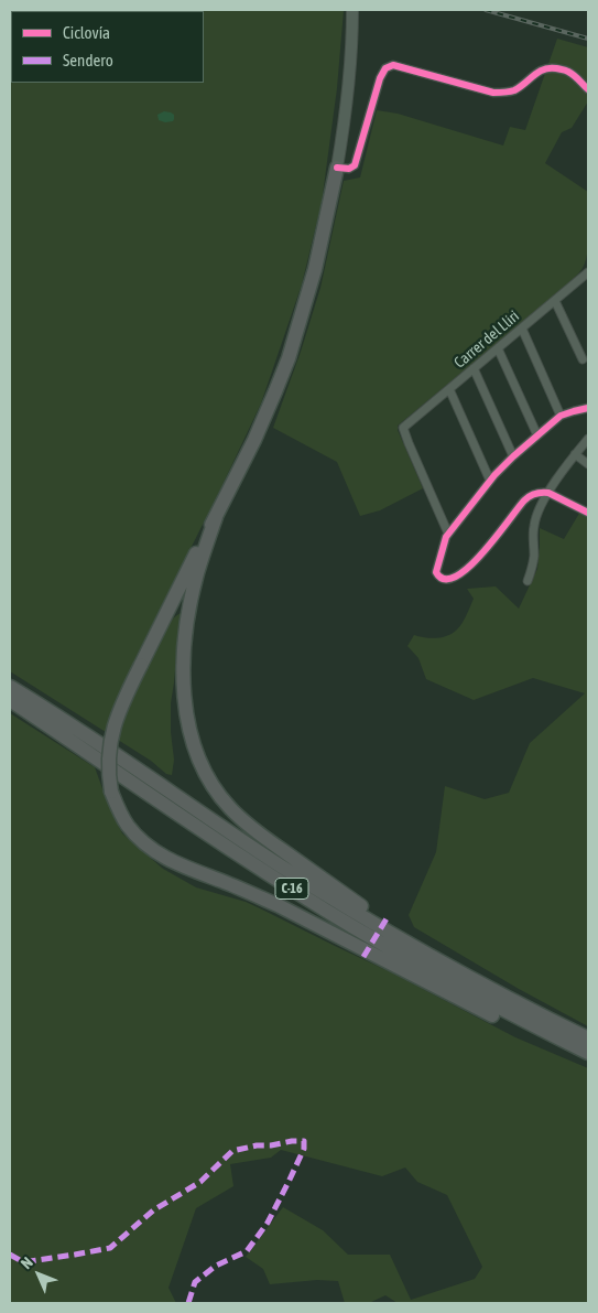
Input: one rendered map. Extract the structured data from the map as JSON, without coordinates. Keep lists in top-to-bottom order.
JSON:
{
  "streets": {
    "highway": ["C-16"],
    "street": ["Carrer del Lliri"]
  },
  "legend": ["Ciclovía", "Sendero"],
  "north": "top left"
}
